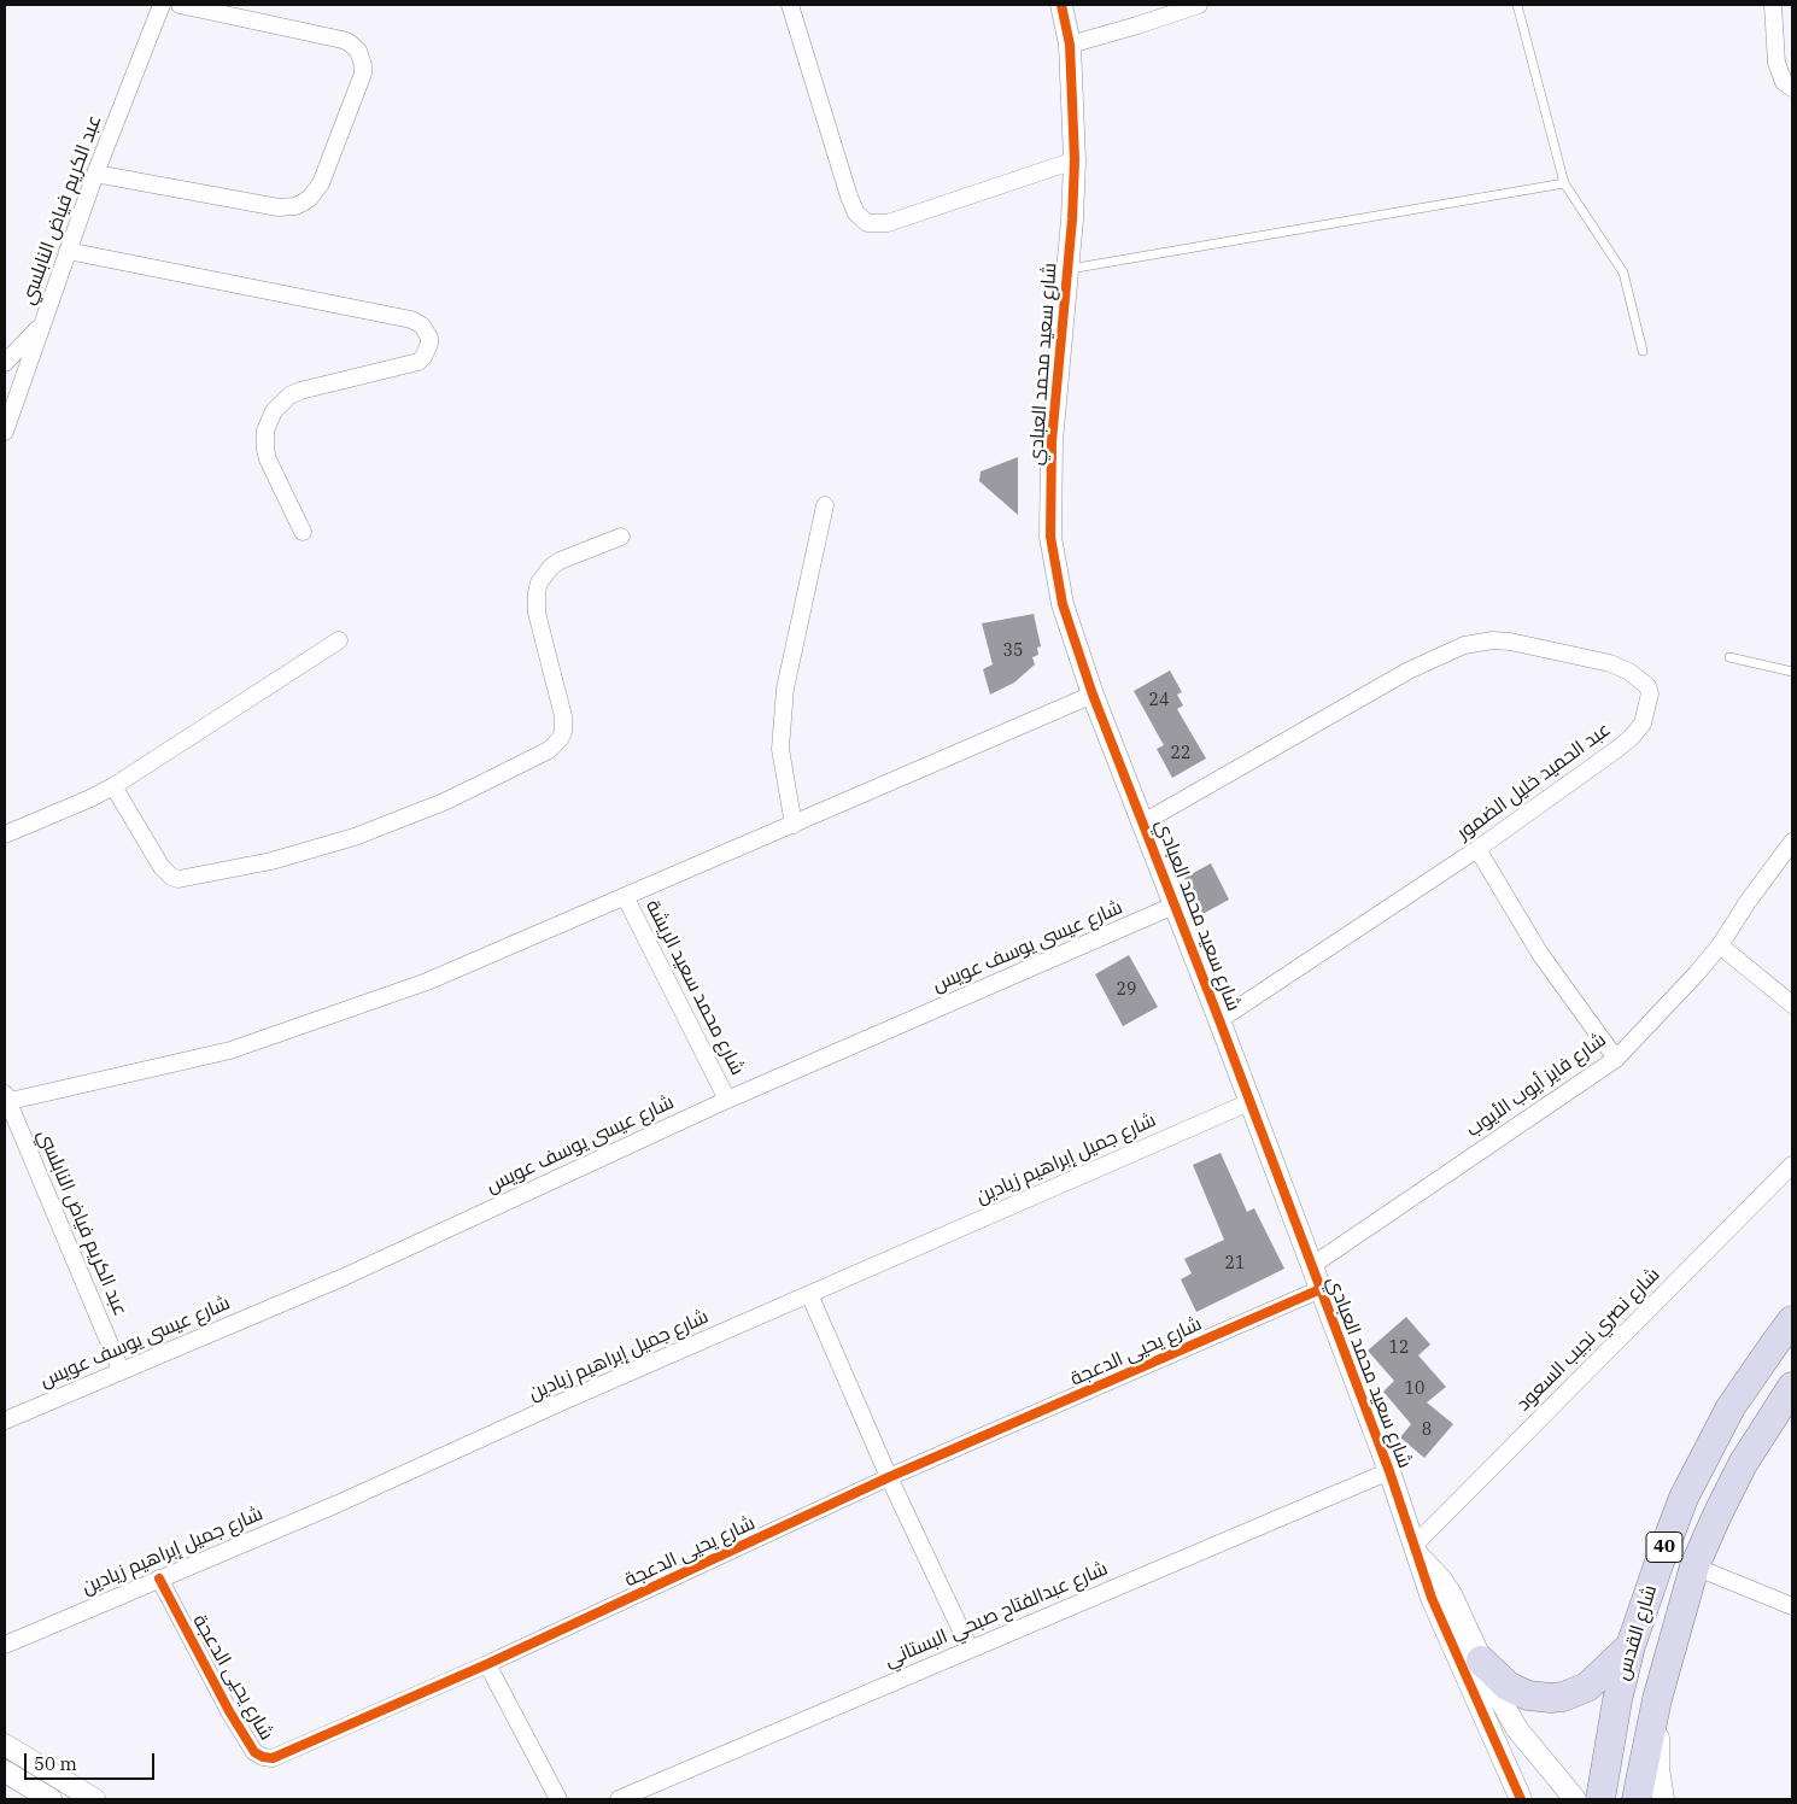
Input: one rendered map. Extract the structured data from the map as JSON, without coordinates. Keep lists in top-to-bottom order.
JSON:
{
  "streets": {
    "highway": ["40", "شارع القدس"],
    "street": [
      "عبد الكريم فياض النابلسي",
      "شارع سعيد محمد العبادي",
      "عبد الحميد خليل الضمور",
      "شارع عيسى يوسف عويس",
      "شارع محمد سعيد الريشة",
      "شارع فايز أيوب الأيوب",
      "شارع جميل إبراهيم زيادين",
      "شارع نصري نجيب السعود",
      "شارع يحيى الدعجة",
      "شارع عبدالفتاح صبحي البستاني"
    ]
  },
  "crossings": [
    ["عبد الكريم فياض النابلسي", "شارع عيسى يوسف عويس"],
    ["شارع سعيد محمد العبادي", "عبد الحميد خليل الضمور"],
    ["شارع سعيد محمد العبادي", "شارع عيسى يوسف عويس"],
    ["شارع سعيد محمد العبادي", "شارع فايز أيوب الأيوب"],
    ["شارع سعيد محمد العبادي", "شارع جميل إبراهيم زيادين"],
    ["شارع سعيد محمد العبادي", "شارع نصري نجيب السعود"],
    ["شارع سعيد محمد العبادي", "شارع يحيى الدعجة"],
    ["شارع سعيد محمد العبادي", "شارع عبدالفتاح صبحي البستاني"],
    ["شارع عيسى يوسف عويس", "شارع محمد سعيد الريشة"],
    ["شارع جميل إبراهيم زيادين", "شارع يحيى الدعجة"]
  ],
  "house_numbers": [
    "35",
    "24",
    "22",
    "29",
    "21",
    "12",
    "10",
    "8"
  ],
  "scale_bar": "50 m"
}
